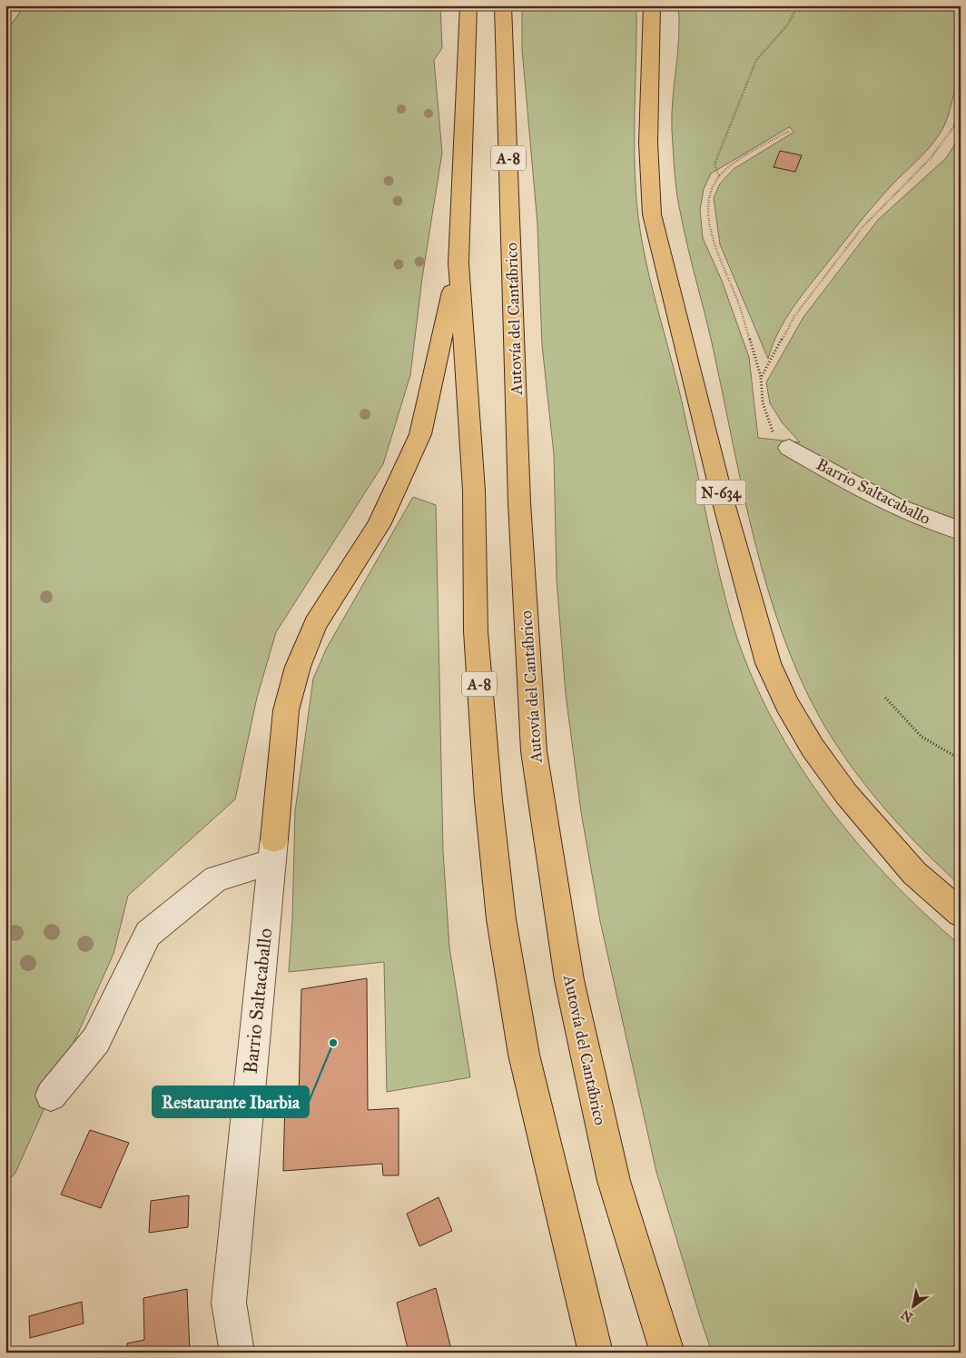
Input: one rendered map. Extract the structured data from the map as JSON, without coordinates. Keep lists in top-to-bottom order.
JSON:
{
  "streets": {
    "highway": ["A-8", "Autovía del Cantábrico", "N-634"],
    "street": ["Barrio Saltacaballo"]
  },
  "places": ["Restaurante Ibarbia"],
  "north": "bottom left"
}
